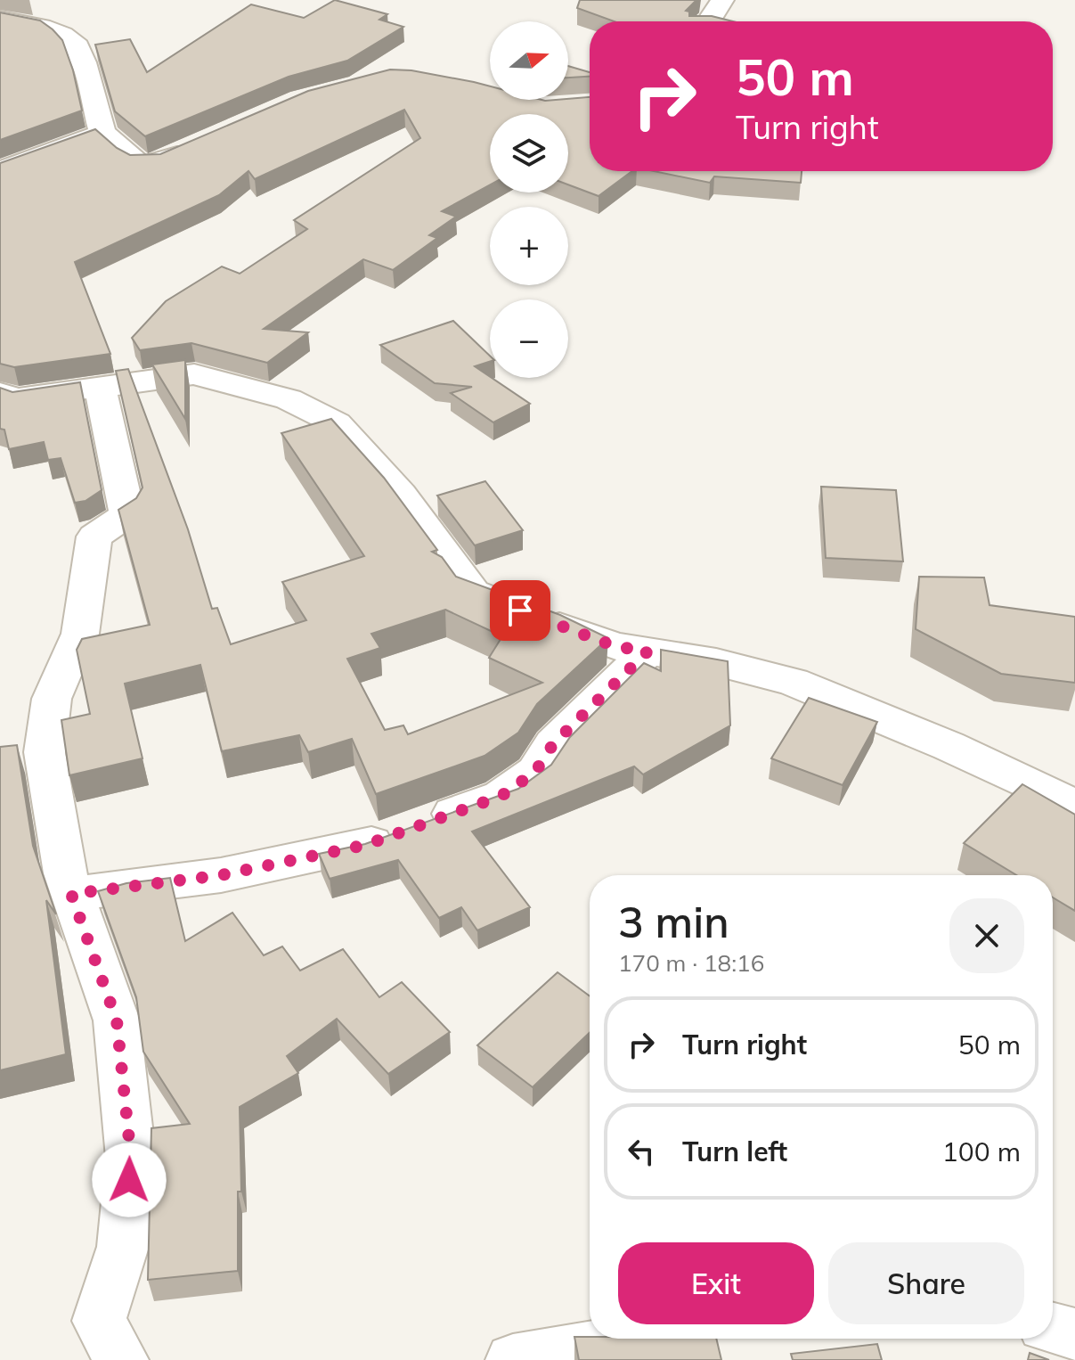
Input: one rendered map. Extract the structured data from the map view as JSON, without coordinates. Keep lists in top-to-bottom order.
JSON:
{
  "north": "right",
  "page": {
    "map_buttons": ["+", "−"],
    "turn": ["50 m", "Turn right"],
    "heading": ["3 min", "170 m · 18:16"],
    "list": [
      {
        "name": "Turn right",
        "value": "50 m"
      },
      {
        "name": "Turn left",
        "value": "100 m"
      }
    ],
    "buttons": ["Exit", "Share"]
  }
}
